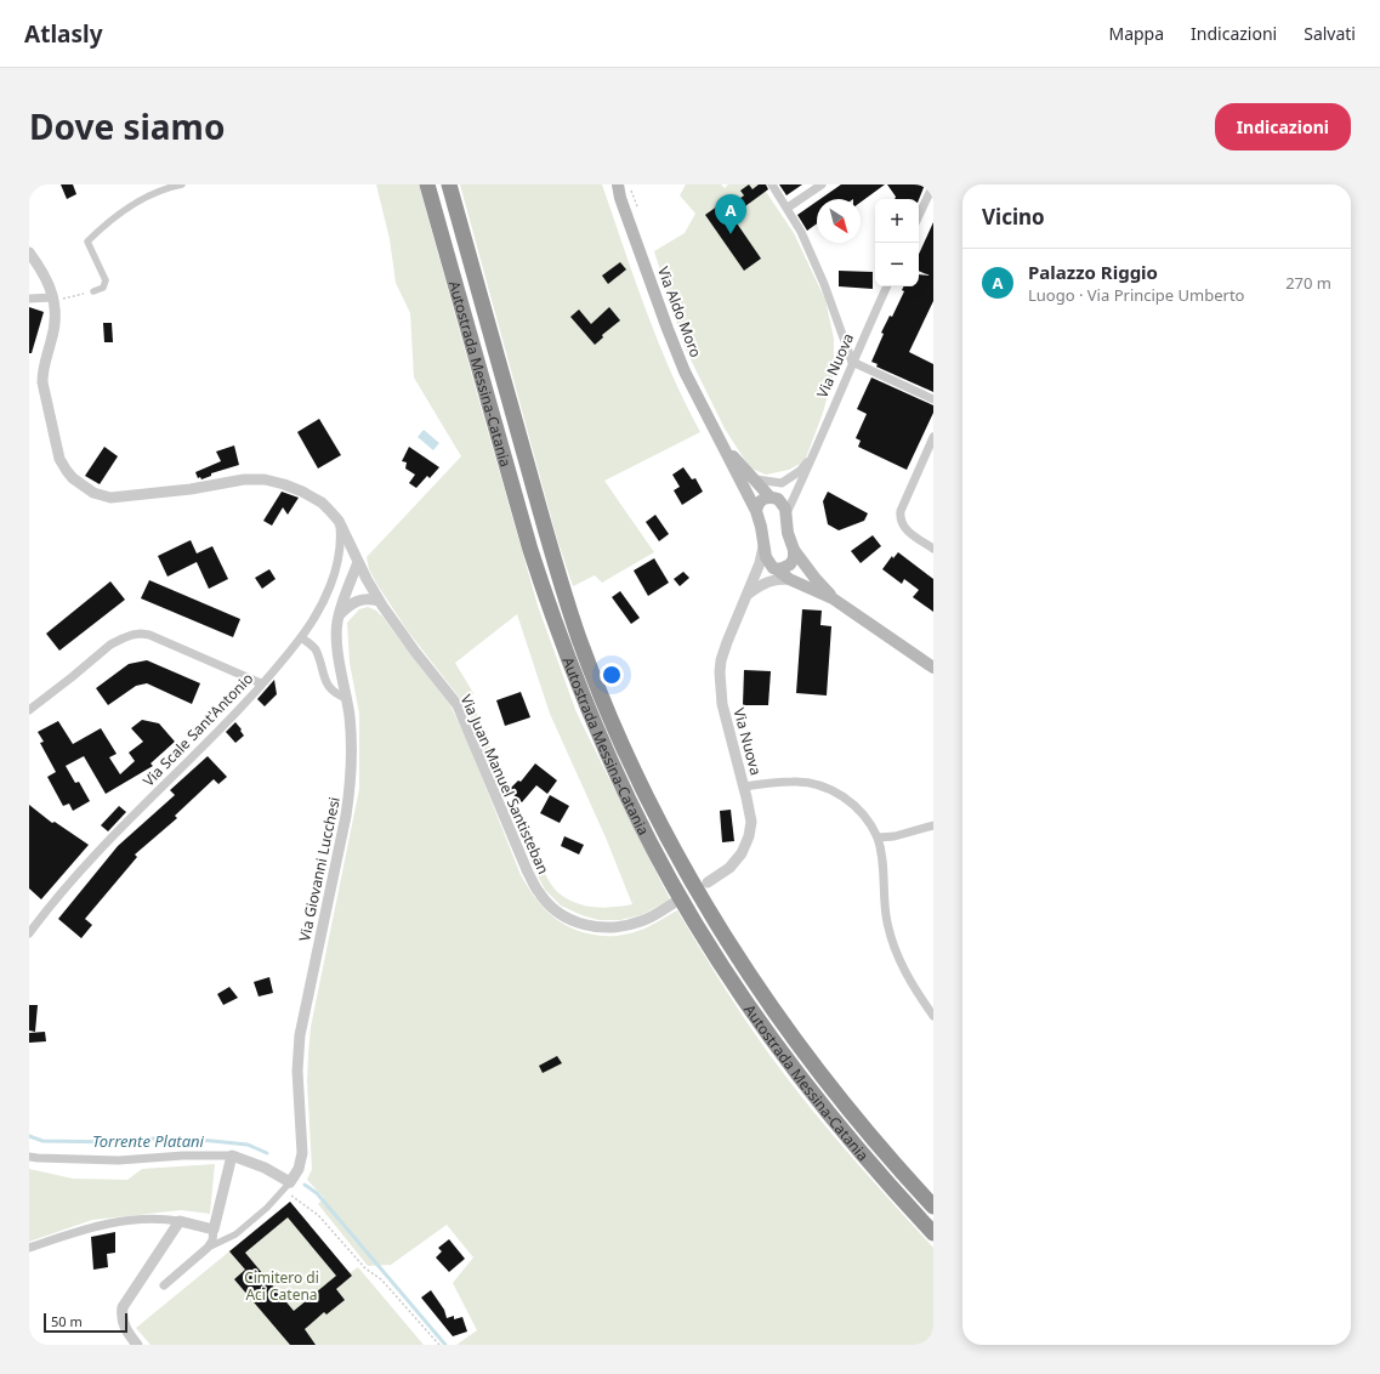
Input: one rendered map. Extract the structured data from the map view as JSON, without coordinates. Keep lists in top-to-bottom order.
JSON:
{
  "streets": {
    "highway": ["Autostrada Messina-Catania"],
    "main road": ["Via Aldo Moro"],
    "street": [
      "Via Nuova",
      "Via Scale Sant'Antonio",
      "Via Juan Manuel Santisteban",
      "Via Giovanni Lucchesi"
    ]
  },
  "crossings": [
    ["Via Scale Sant'Antonio", "Via Juan Manuel Santisteban"],
    ["Via Juan Manuel Santisteban", "Via Giovanni Lucchesi"]
  ],
  "water": ["Torrente Platani"],
  "parks": ["Cimitero di Aci Catena"],
  "scale_bar": "50 m",
  "north": "bottom right",
  "page": {
    "header": "Atlasly",
    "nav": ["Mappa", "Indicazioni", "Salvati"],
    "title": "Dove siamo",
    "buttons": "Indicazioni",
    "heading": "Vicino",
    "pins": "A",
    "map_buttons": ["+", "−"],
    "list": [
      {
        "mark": "A",
        "name": "Palazzo Riggio",
        "note": "Luogo · Via Principe Umberto",
        "value": "270 m"
      }
    ],
    "scale": "50 m"
  }
}
